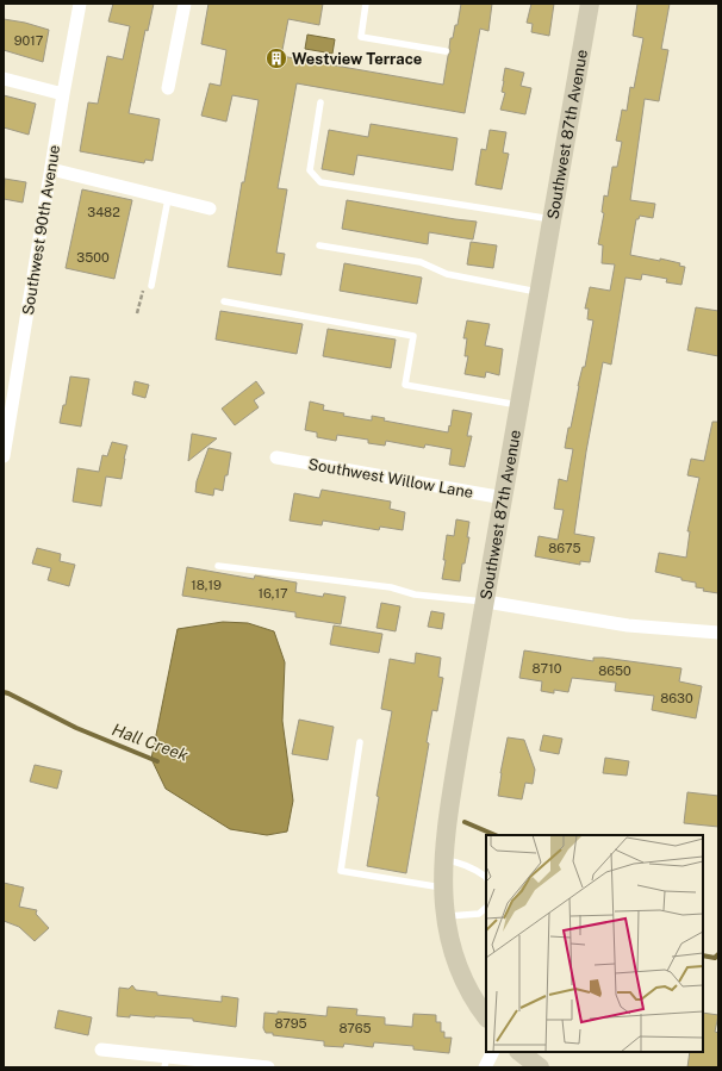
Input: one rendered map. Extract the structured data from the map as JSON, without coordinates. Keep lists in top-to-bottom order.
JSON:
{
  "streets": {
    "street": ["Southwest 87th Avenue", "Southwest 90th Avenue", "Southwest Willow Lane"]
  },
  "crossings": [
    ["Southwest 87th Avenue", "Southwest Willow Lane"]
  ],
  "water": ["Hall Creek"],
  "places": {
    "building": ["Westview Terrace"]
  },
  "house_numbers": [
    "9017",
    "3482",
    "3500",
    "8675",
    "18,19",
    "16,17",
    "8710",
    "8650",
    "8630",
    "8795",
    "8765"
  ]
}
